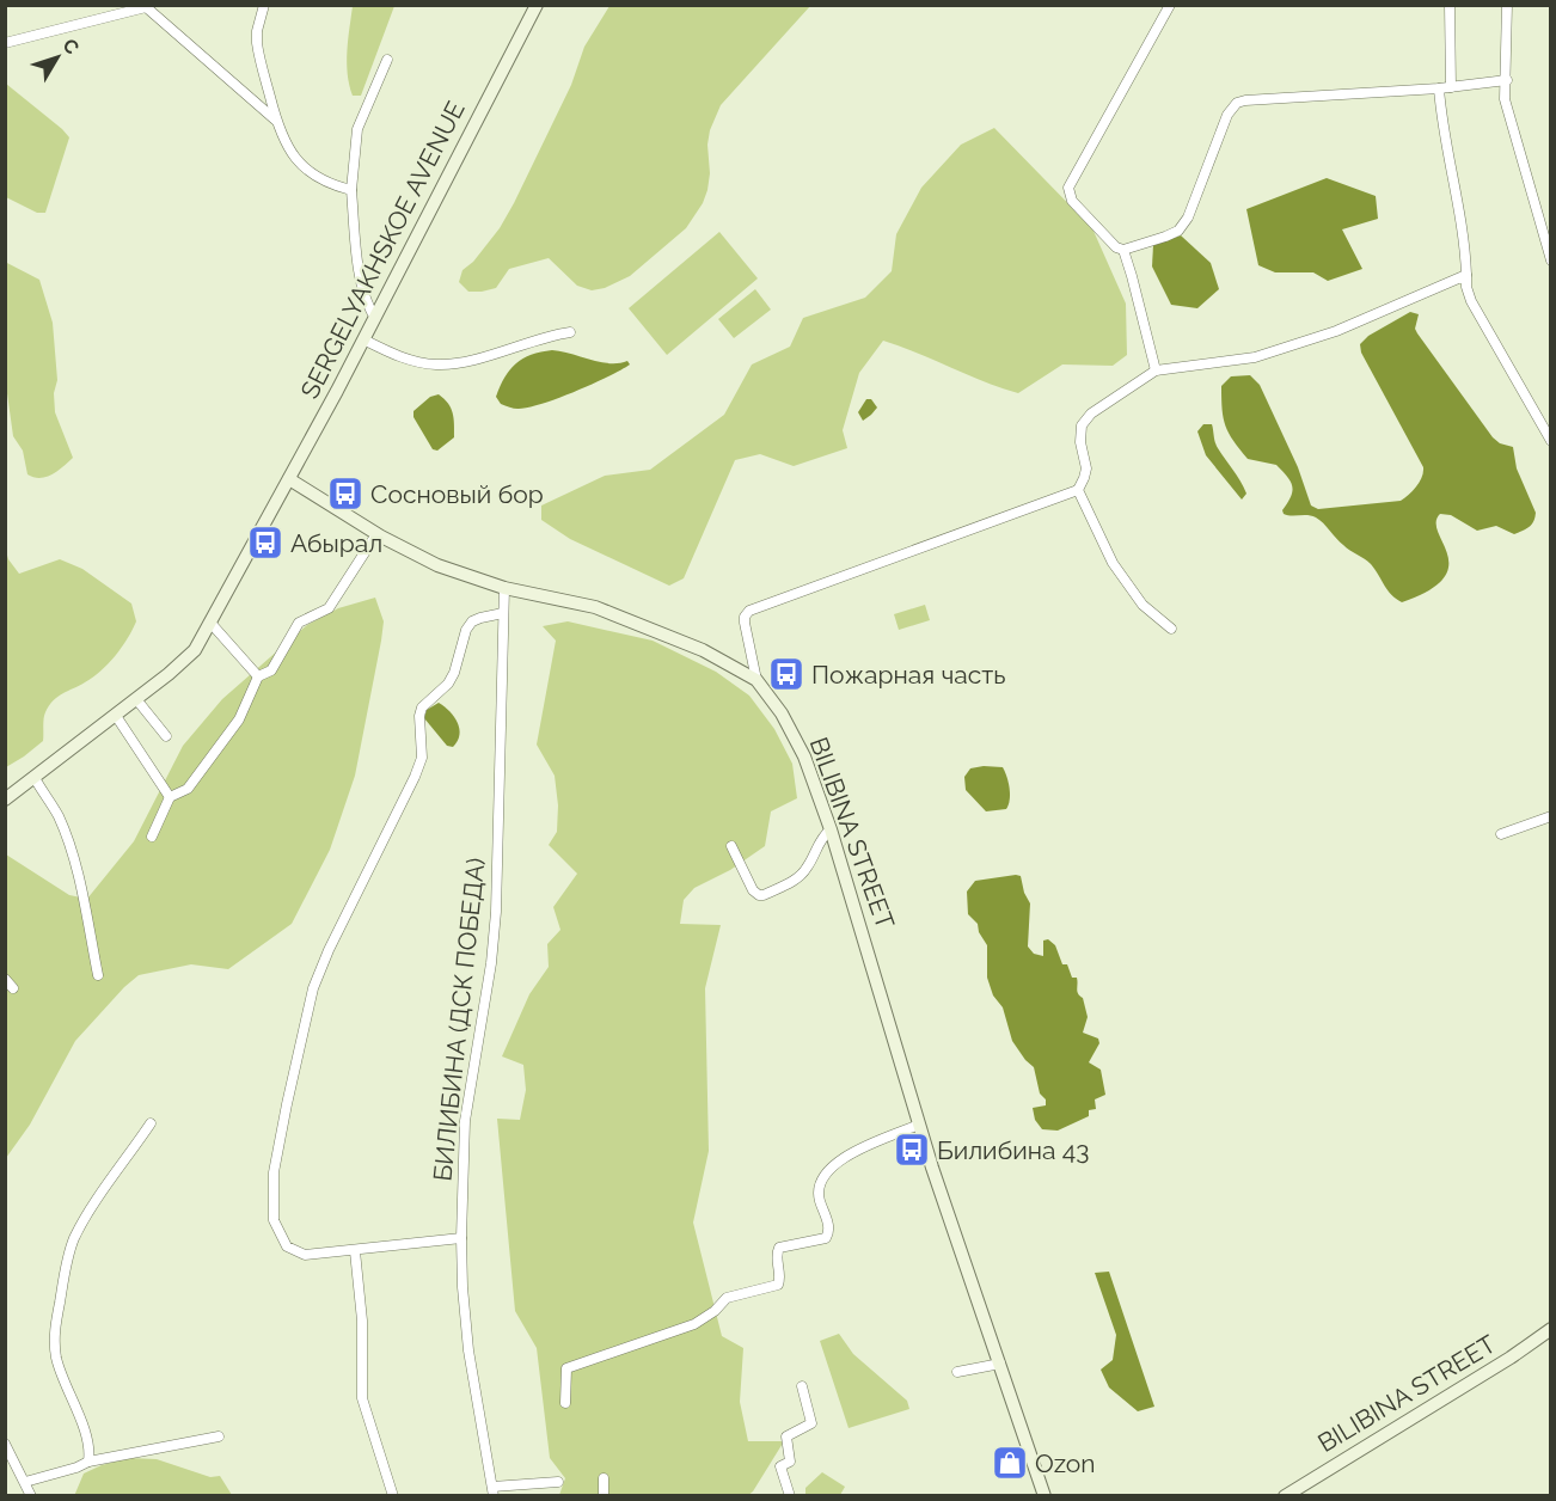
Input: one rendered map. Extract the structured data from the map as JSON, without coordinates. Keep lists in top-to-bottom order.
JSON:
{
  "streets": {
    "main road": ["SERGELYAKHSKOE AVENUE", "BILIBINA STREET"],
    "street": ["БИЛИБИНА (ДСК ПОБЕДА)"]
  },
  "crossings": [
    ["SERGELYAKHSKOE AVENUE", "BILIBINA STREET"],
    ["BILIBINA STREET", "БИЛИБИНА (ДСК ПОБЕДА)"]
  ],
  "places": {
    "bus stop": [
      "Сосновый бор",
      "Абырал",
      "Пожарная часть",
      "Билибина 43"
    ],
    "shop": ["Ozon"]
  },
  "north": "top right"
}
